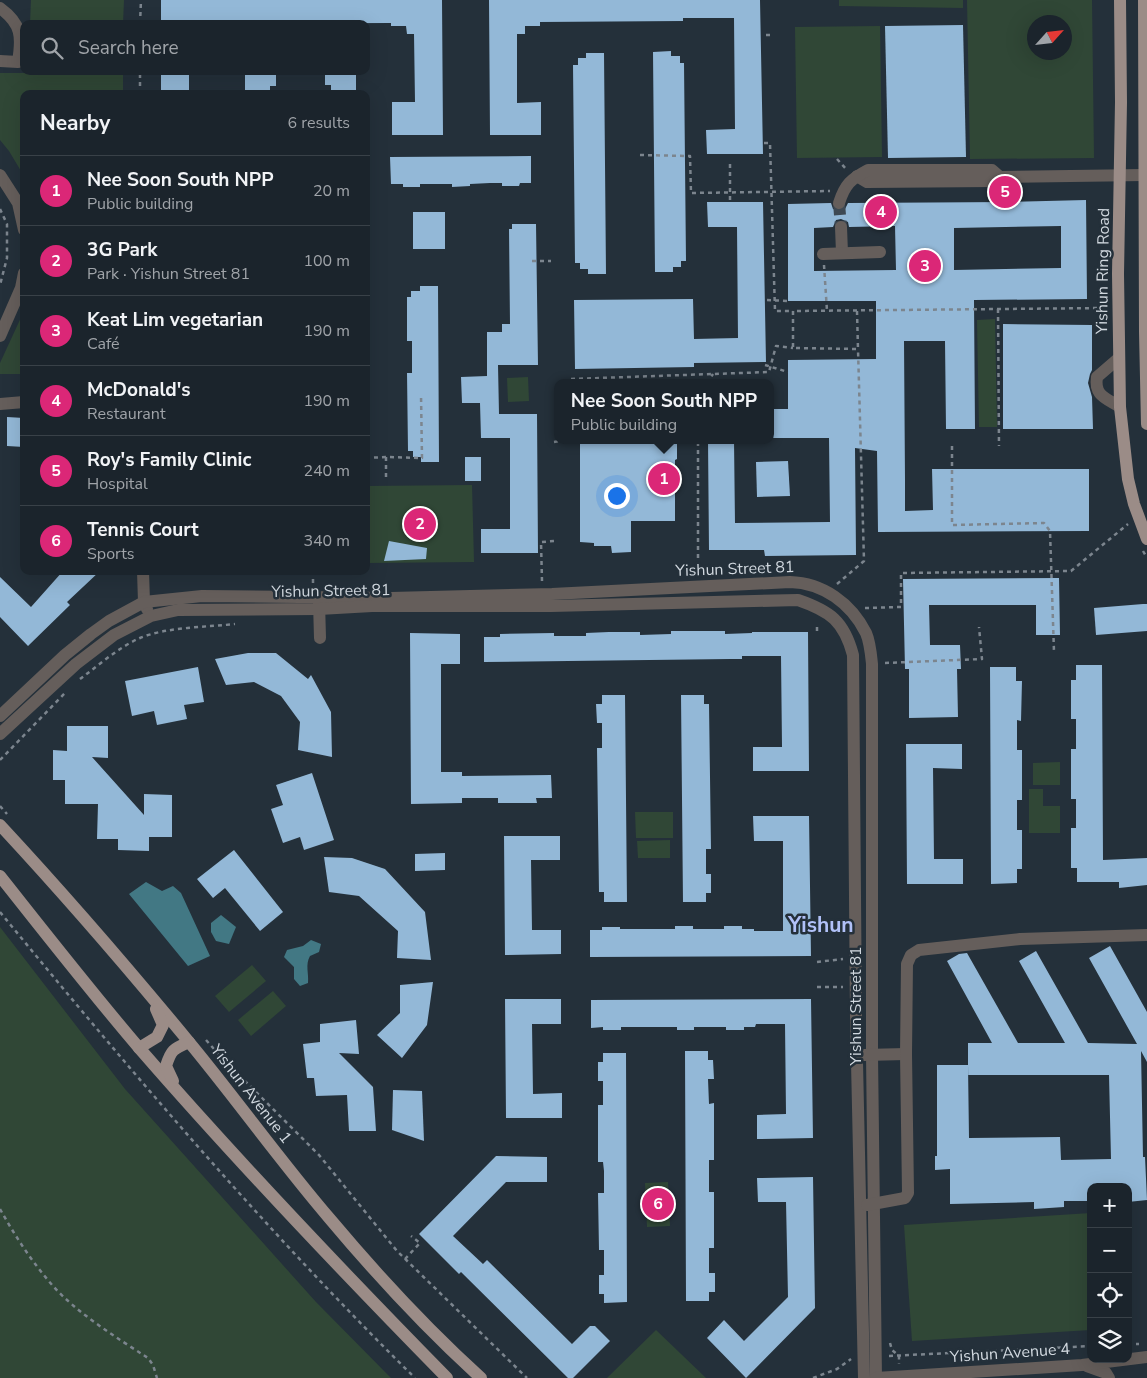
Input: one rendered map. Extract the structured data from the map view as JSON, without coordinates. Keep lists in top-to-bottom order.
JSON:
{
  "streets": {
    "main road": ["Yishun Ring Road", "Yishun Avenue 1"],
    "street": ["Yishun Street 81", "Yishun Avenue 4"]
  },
  "crossings": [
    ["Yishun Street 81", "Yishun Avenue 4"]
  ],
  "districts": ["Yishun"],
  "north": "top right",
  "page": {
    "search": "Search here",
    "heading": ["Nearby", "6 results"],
    "list": [
      {
        "mark": "1",
        "name": "Nee Soon South NPP",
        "note": "Public building",
        "value": "20 m"
      },
      {
        "mark": "2",
        "name": "3G Park",
        "note": "Park · Yishun Street 81",
        "value": "100 m"
      },
      {
        "mark": "3",
        "name": "Keat Lim vegetarian",
        "note": "Café",
        "value": "190 m"
      },
      {
        "mark": "4",
        "name": "McDonald's",
        "note": "Restaurant",
        "value": "190 m"
      },
      {
        "mark": "5",
        "name": "Roy's Family Clinic",
        "note": "Hospital",
        "value": "240 m"
      },
      {
        "mark": "6",
        "name": "Tennis Court",
        "note": "Sports",
        "value": "340 m"
      }
    ],
    "pins": [
      "5",
      "4",
      "3",
      "1",
      "2",
      "6"
    ],
    "popup": ["Nee Soon South NPP", "Public building"],
    "map_buttons": ["+", "−"]
  }
}
